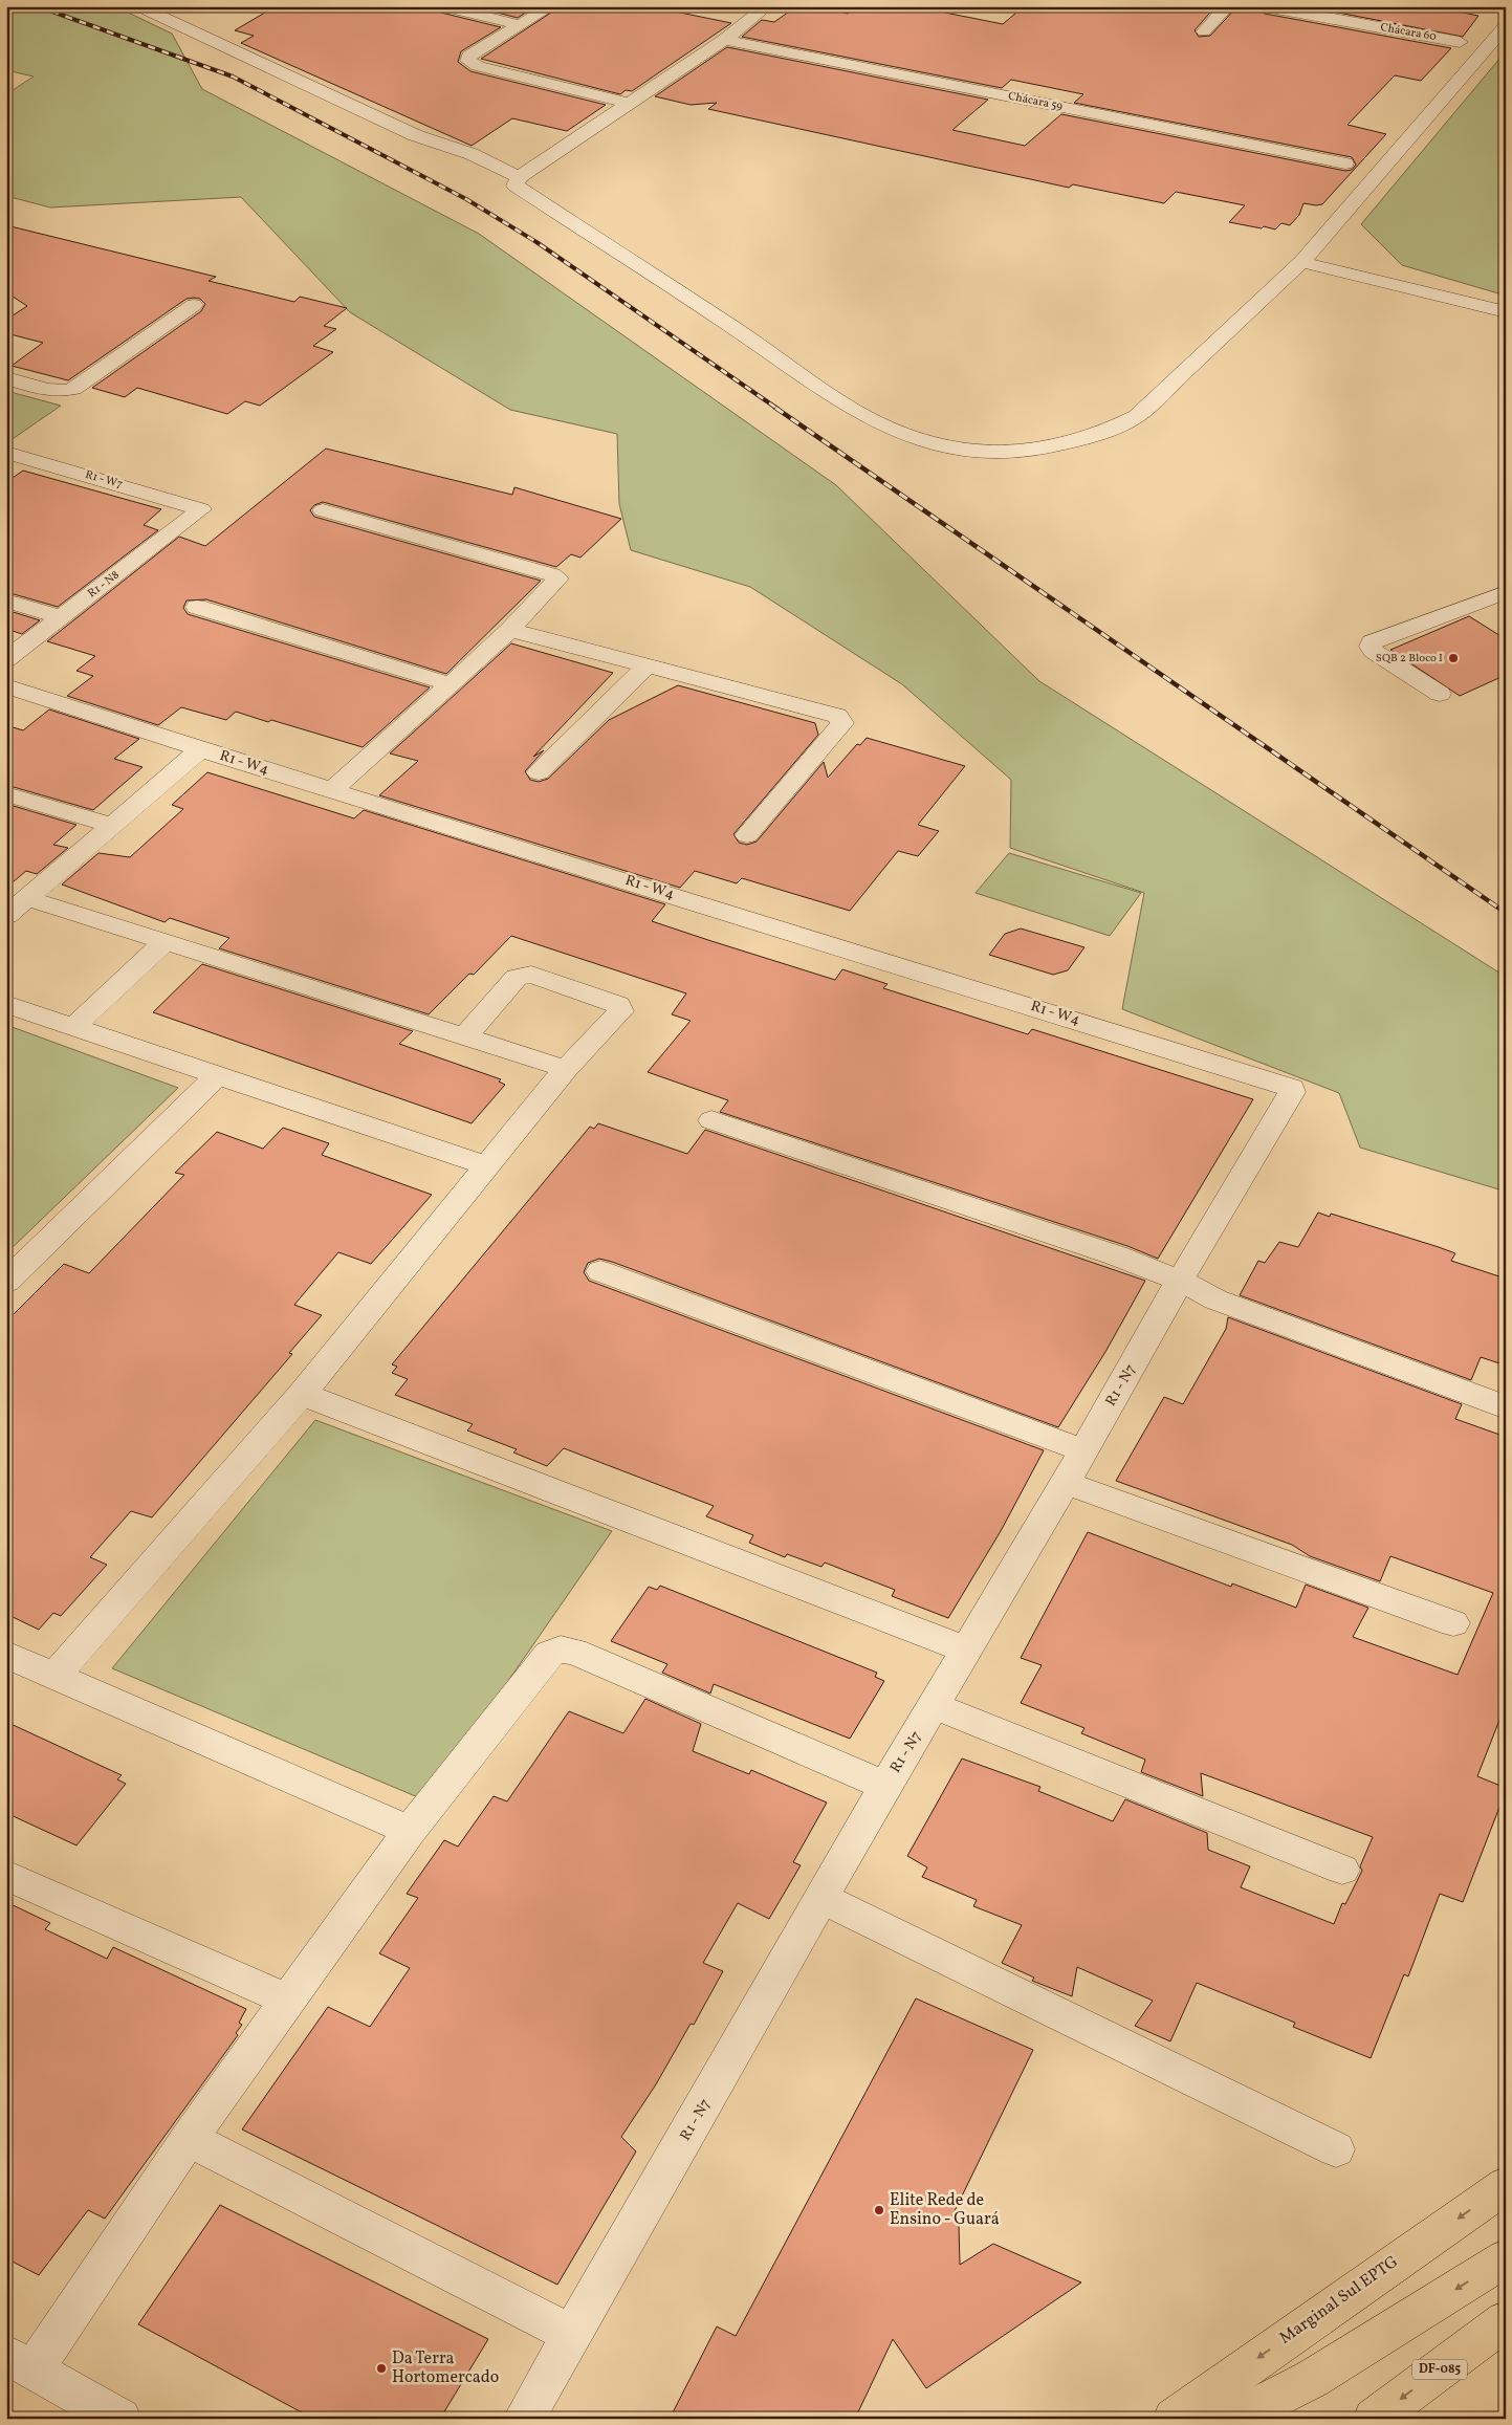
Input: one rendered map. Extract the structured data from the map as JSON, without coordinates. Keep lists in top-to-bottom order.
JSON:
{
  "streets": {
    "main road": ["Marginal Sul EPTG", "DF-085"],
    "street": [
      "Chácara 60",
      "Chácara 59",
      "R1 - W7",
      "R1 - N8",
      "R1 - W4",
      "R1 - N7"
    ]
  },
  "crossings": [
    ["R1 - W7", "R1 - N8"],
    ["R1 - W4", "R1 - N7"]
  ],
  "places": ["SQB 2 Bloco I", "Elite Rede de Ensino - Guará", "Da Terra Hortomercado"]
}
